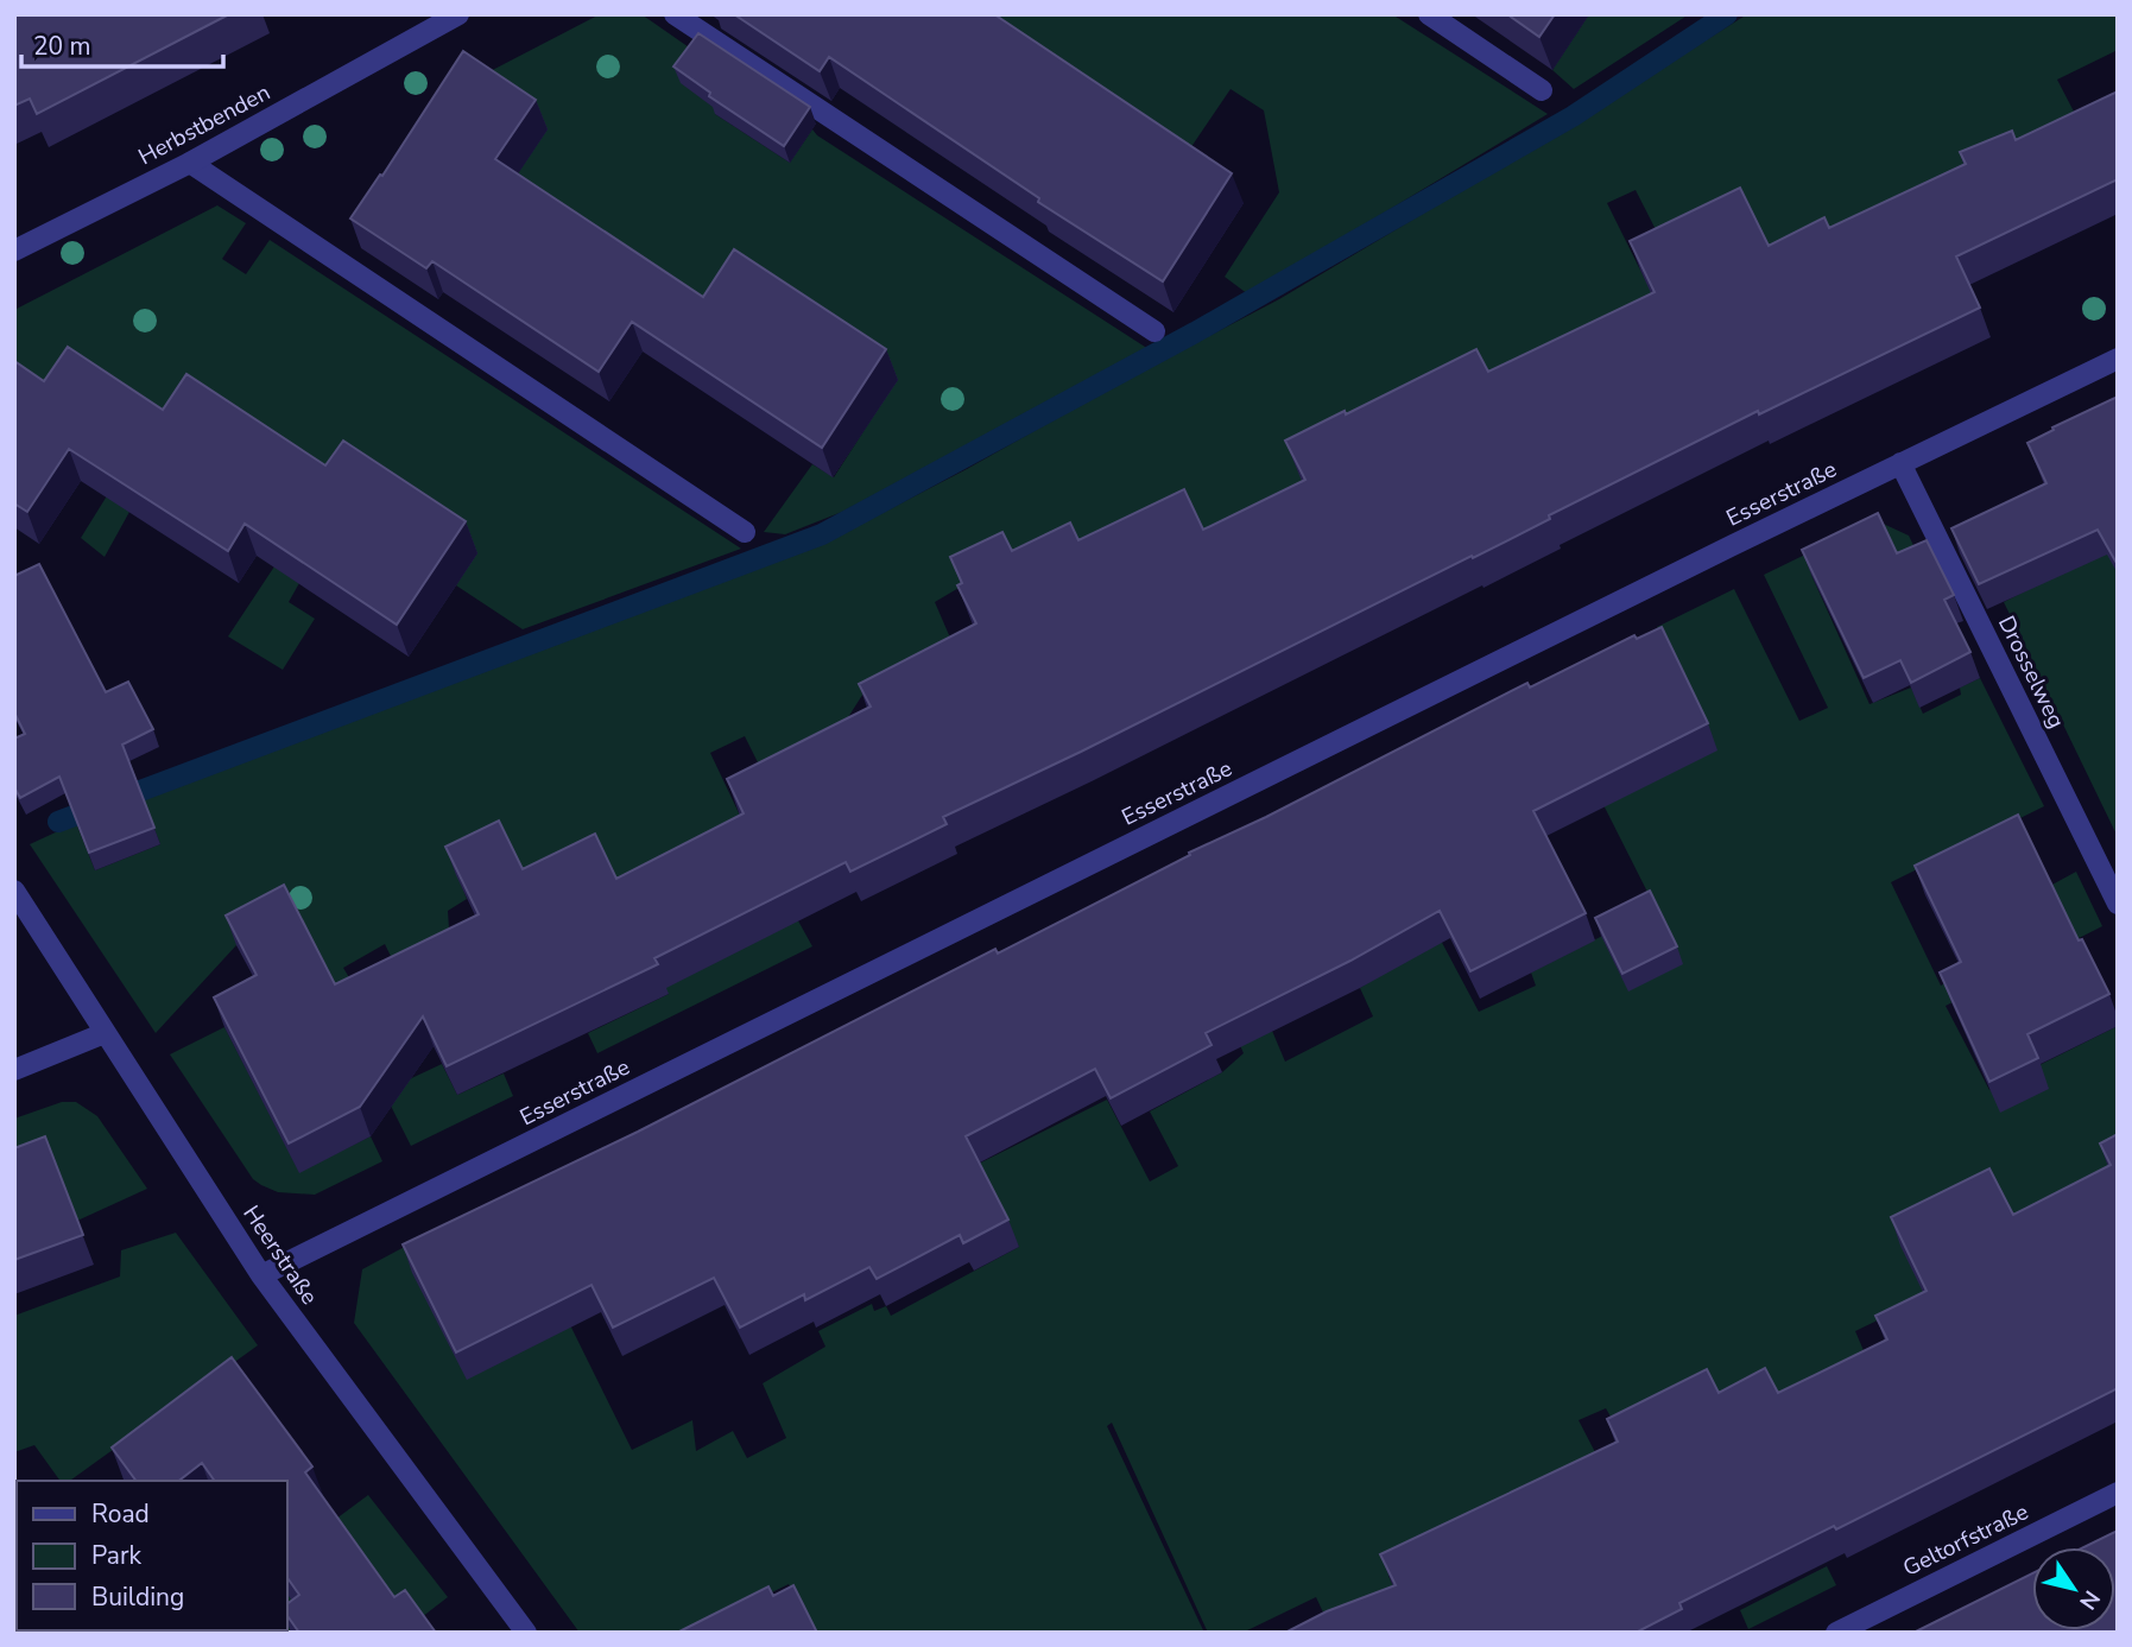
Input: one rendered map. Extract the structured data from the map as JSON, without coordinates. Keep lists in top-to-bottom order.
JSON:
{
  "streets": {
    "street": [
      "Herbstbenden",
      "Esserstraße",
      "Drosselweg",
      "Heerstraße",
      "Geltorfstraße"
    ]
  },
  "crossings": [
    ["Esserstraße", "Drosselweg"],
    ["Esserstraße", "Heerstraße"]
  ],
  "legend": ["Road", "Park", "Building"],
  "scale_bar": "20 m",
  "north": "bottom right"
}
